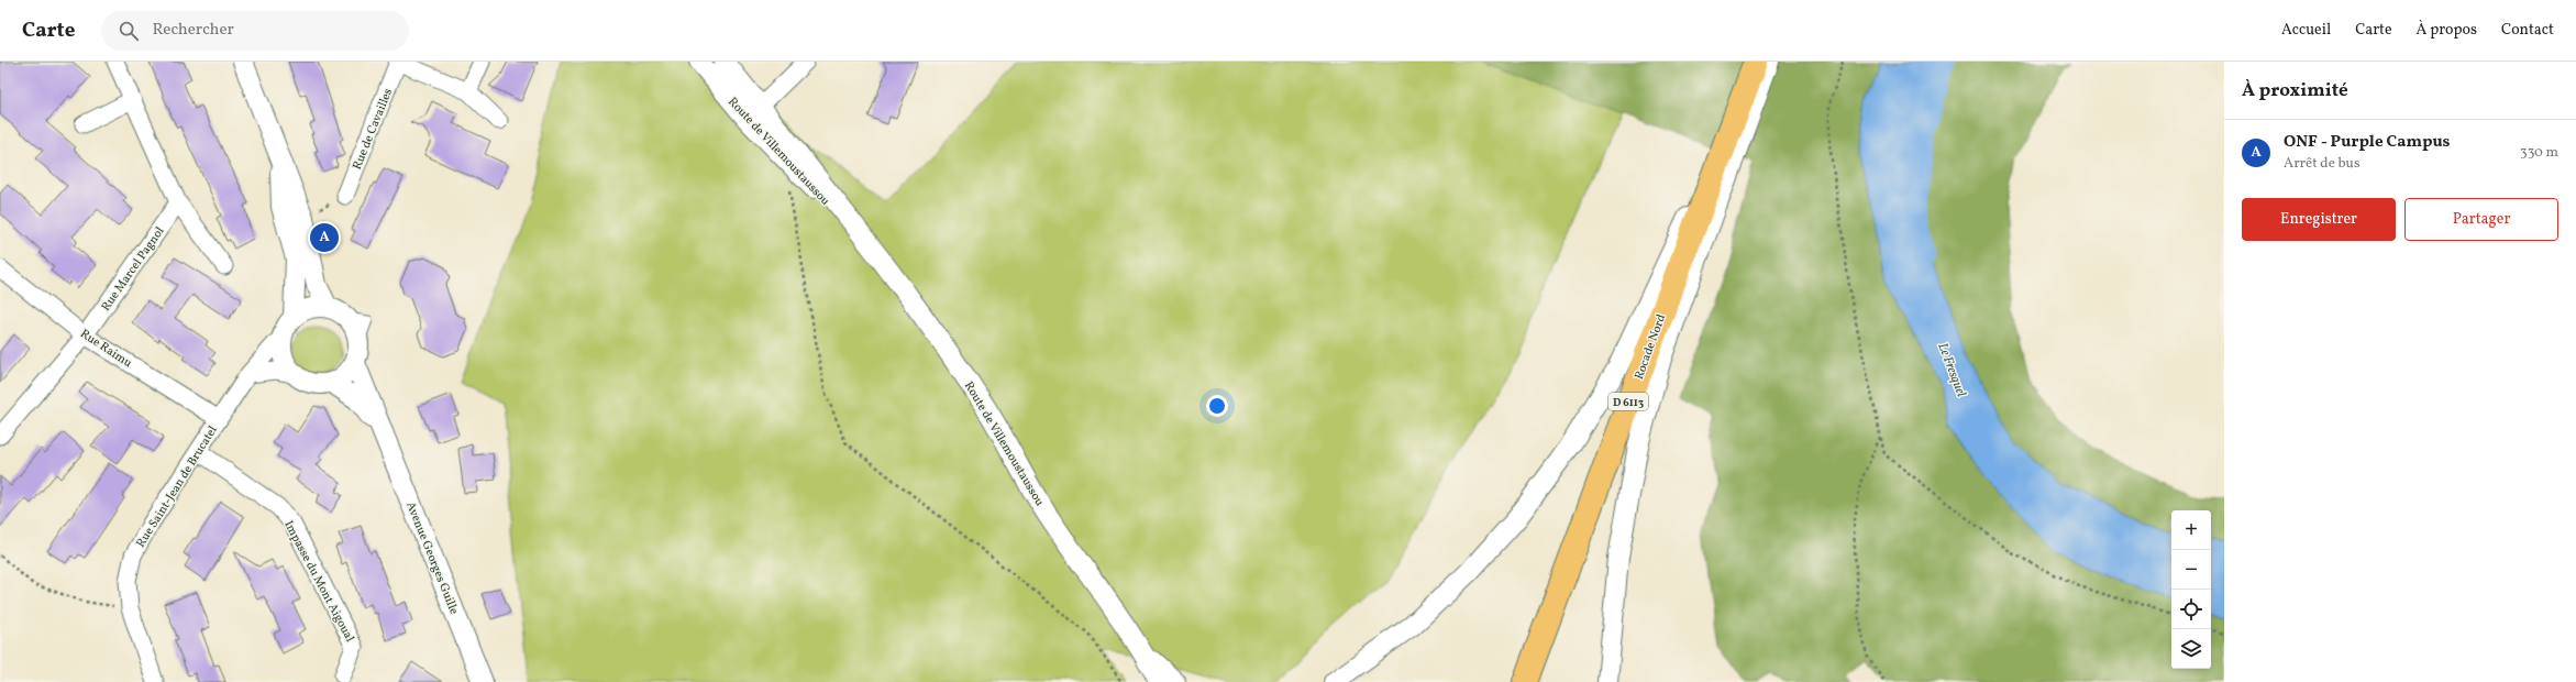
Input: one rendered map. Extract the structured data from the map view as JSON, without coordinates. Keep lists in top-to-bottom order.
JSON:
{
  "streets": {
    "main road": ["Rocade Nord", "D 6113"],
    "street": [
      "Rue de Cavailles",
      "Route de Villemoustaussou",
      "Rue Marcel Pagnol",
      "Rue Raimu",
      "Rue Saint-Jean de Brucatel",
      "Avenue Georges Guille",
      "Impasse du Mont Aigoual"
    ]
  },
  "crossings": [
    ["Rue Marcel Pagnol", "Rue Raimu"],
    ["Rue Raimu", "Rue Saint-Jean de Brucatel"],
    ["Rue Saint-Jean de Brucatel", "Avenue Georges Guille"],
    ["Rue Saint-Jean de Brucatel", "Impasse du Mont Aigoual"]
  ],
  "water": ["Le Fresquel"],
  "page": {
    "header": "Carte",
    "search": "Rechercher",
    "nav": [
      "Accueil",
      "Carte",
      "À propos",
      "Contact"
    ],
    "heading": "À proximité",
    "list": [
      {
        "mark": "A",
        "name": "ONF - Purple Campus",
        "note": "Arrêt de bus",
        "value": "330 m"
      }
    ],
    "buttons": ["Enregistrer", "Partager"],
    "pins": "A",
    "map_buttons": ["+", "−"]
  }
}
